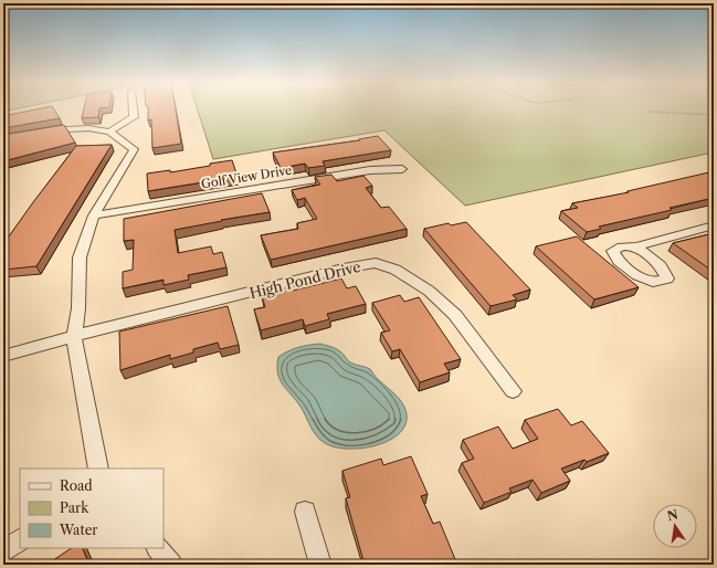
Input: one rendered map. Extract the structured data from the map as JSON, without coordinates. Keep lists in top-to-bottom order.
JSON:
{
  "streets": {
    "street": ["Golf View Drive", "High Pond Drive"]
  },
  "legend": ["Road", "Park", "Water"],
  "north": "top"
}
